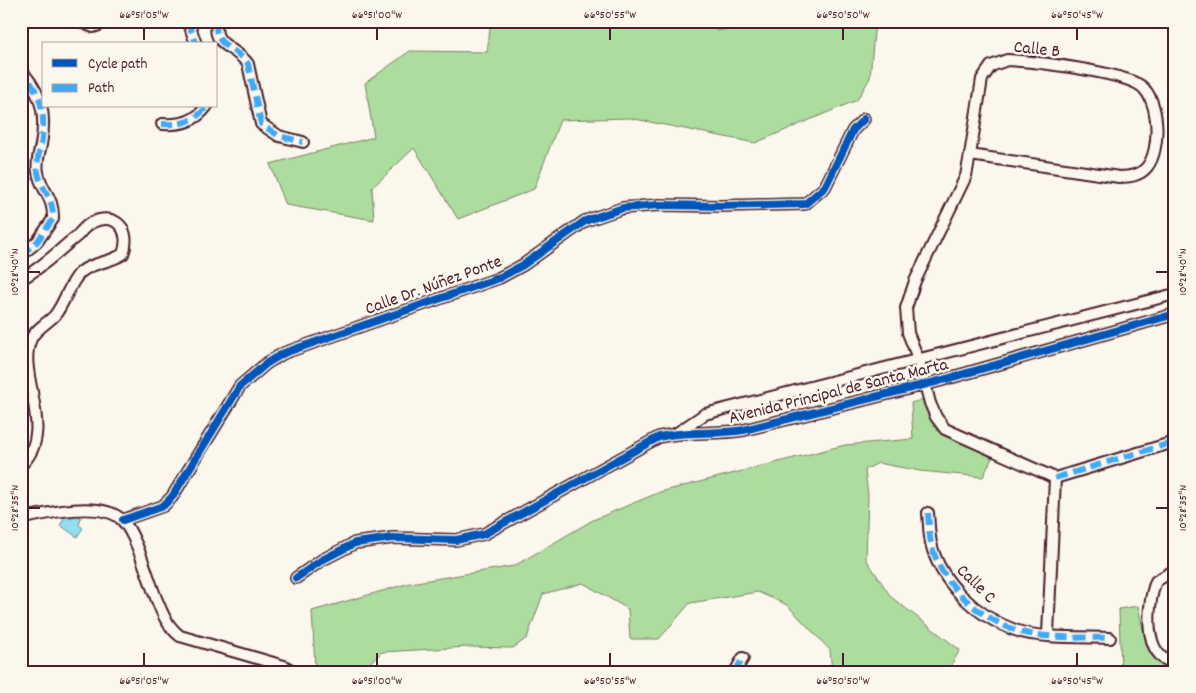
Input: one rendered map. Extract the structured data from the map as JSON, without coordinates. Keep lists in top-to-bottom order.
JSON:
{
  "streets": {
    "street": [
      "Calle B",
      "Calle Dr. Núñez Ponte",
      "Avenida Principal de Santa Marta",
      "Calle C"
    ]
  },
  "crossings": [
    ["Calle B", "Avenida Principal de Santa Marta"]
  ],
  "legend": ["Cycle path", "Path"],
  "coordinates": [
    "66°51'05\"W",
    "66°51'00\"W",
    "66°50'55\"W",
    "66°50'50\"W",
    "66°50'45\"W",
    "10°28'40\"N",
    "10°28'35\"N"
  ]
}
